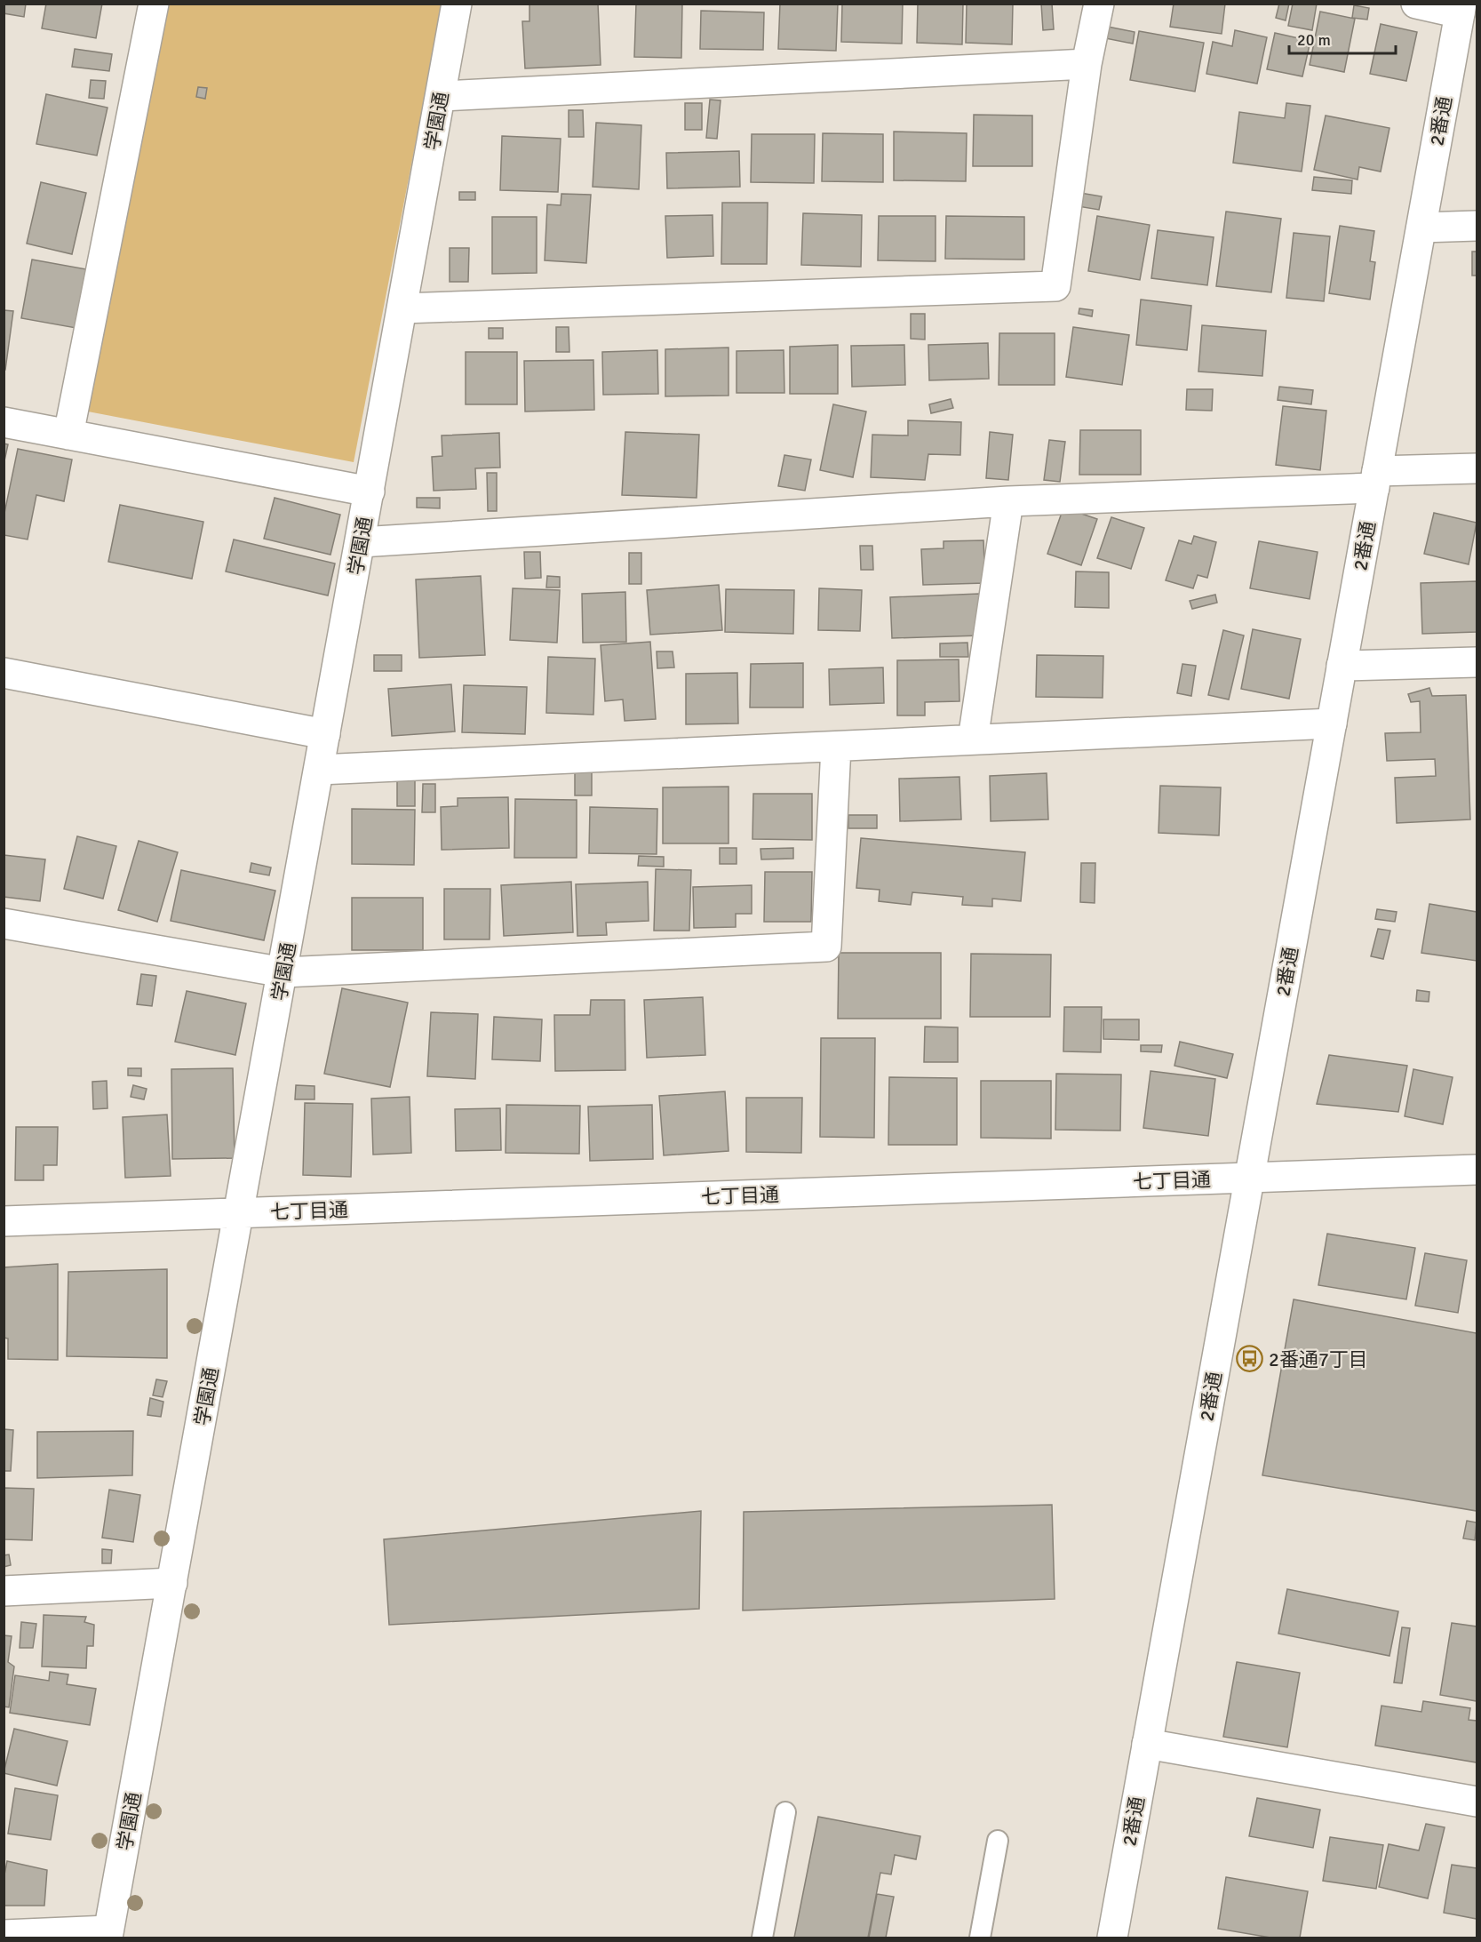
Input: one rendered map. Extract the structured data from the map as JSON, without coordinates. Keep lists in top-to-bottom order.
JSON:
{
  "streets": {
    "street": ["学園通", "2番通", "七丁目通"]
  },
  "crossings": [
    ["学園通", "七丁目通"],
    ["2番通", "七丁目通"]
  ],
  "places": {
    "bus stop": ["2番通7丁目"]
  },
  "scale_bar": "20 m"
}
